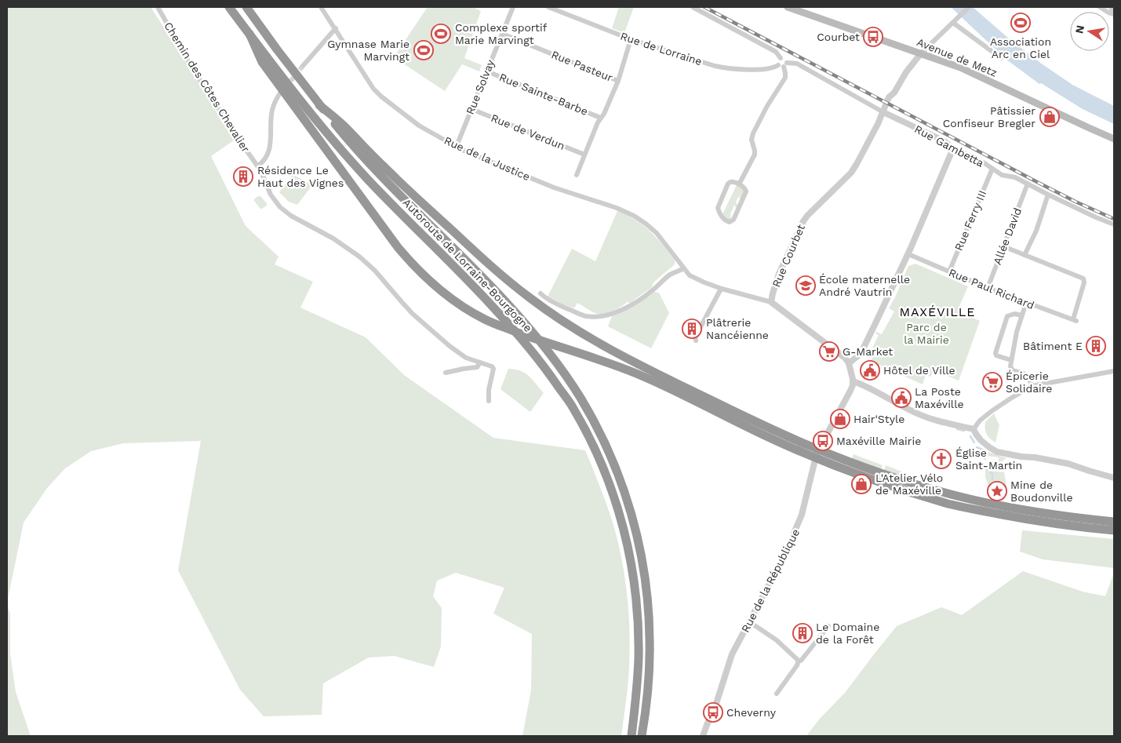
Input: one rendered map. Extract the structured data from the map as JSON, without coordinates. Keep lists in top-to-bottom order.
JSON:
{
  "streets": {
    "highway": ["Autoroute de Lorraine-Bourgogne"],
    "main road": ["Avenue de Metz"],
    "street": [
      "Rue de Lorraine",
      "Rue Pasteur",
      "Chemin des Côtes Chevalier",
      "Rue Solvay",
      "Rue Sainte-Barbe",
      "Rue de Verdun",
      "Rue Gambetta",
      "Rue de la Justice",
      "Rue Ferry III",
      "Allée David",
      "Rue Courbet",
      "Rue Paul Richard",
      "Rue de la République"
    ]
  },
  "crossings": [
    ["Rue de Lorraine", "Rue Gambetta"],
    ["Avenue de Metz", "Rue Courbet"],
    ["Rue Pasteur", "Rue Solvay"],
    ["Rue Solvay", "Rue Sainte-Barbe"],
    ["Rue Solvay", "Rue de Verdun"],
    ["Rue Solvay", "Rue de la Justice"],
    ["Rue Gambetta", "Rue Ferry III"],
    ["Rue Gambetta", "Allée David"],
    ["Rue Gambetta", "Rue Courbet"],
    ["Rue de la Justice", "Rue Courbet"],
    ["Rue Ferry III", "Rue Paul Richard"],
    ["Allée David", "Rue Paul Richard"]
  ],
  "districts": ["MAXÉVILLE"],
  "parks": ["Parc de la Mairie"],
  "places": {
    "sports": ["Association Arc en Ciel", "Complexe sportif Marie Marvingt", "Gymnase Marie Marvingt"],
    "bus stop": ["Courbet", "Maxéville Mairie", "Cheverny"],
    "shop": ["Pâtissier Confiseur Bregler", "Hair'Style", "L'Atelier Vélo de Maxéville"],
    "building": [
      "Résidence Le Haut des Vignes",
      "Plâtrerie Nancéienne",
      "Bâtiment E",
      "Le Domaine de la Forêt"
    ],
    "school or university": ["École maternelle André Vautrin"],
    "supermarket": ["G-Market", "Épicerie Solidaire"],
    "public building": ["Hôtel de Ville", "La Poste Maxéville"],
    "church": ["Église Saint-Martin"],
    "place": ["Mine de Boudonville"]
  },
  "north": "left"
}
